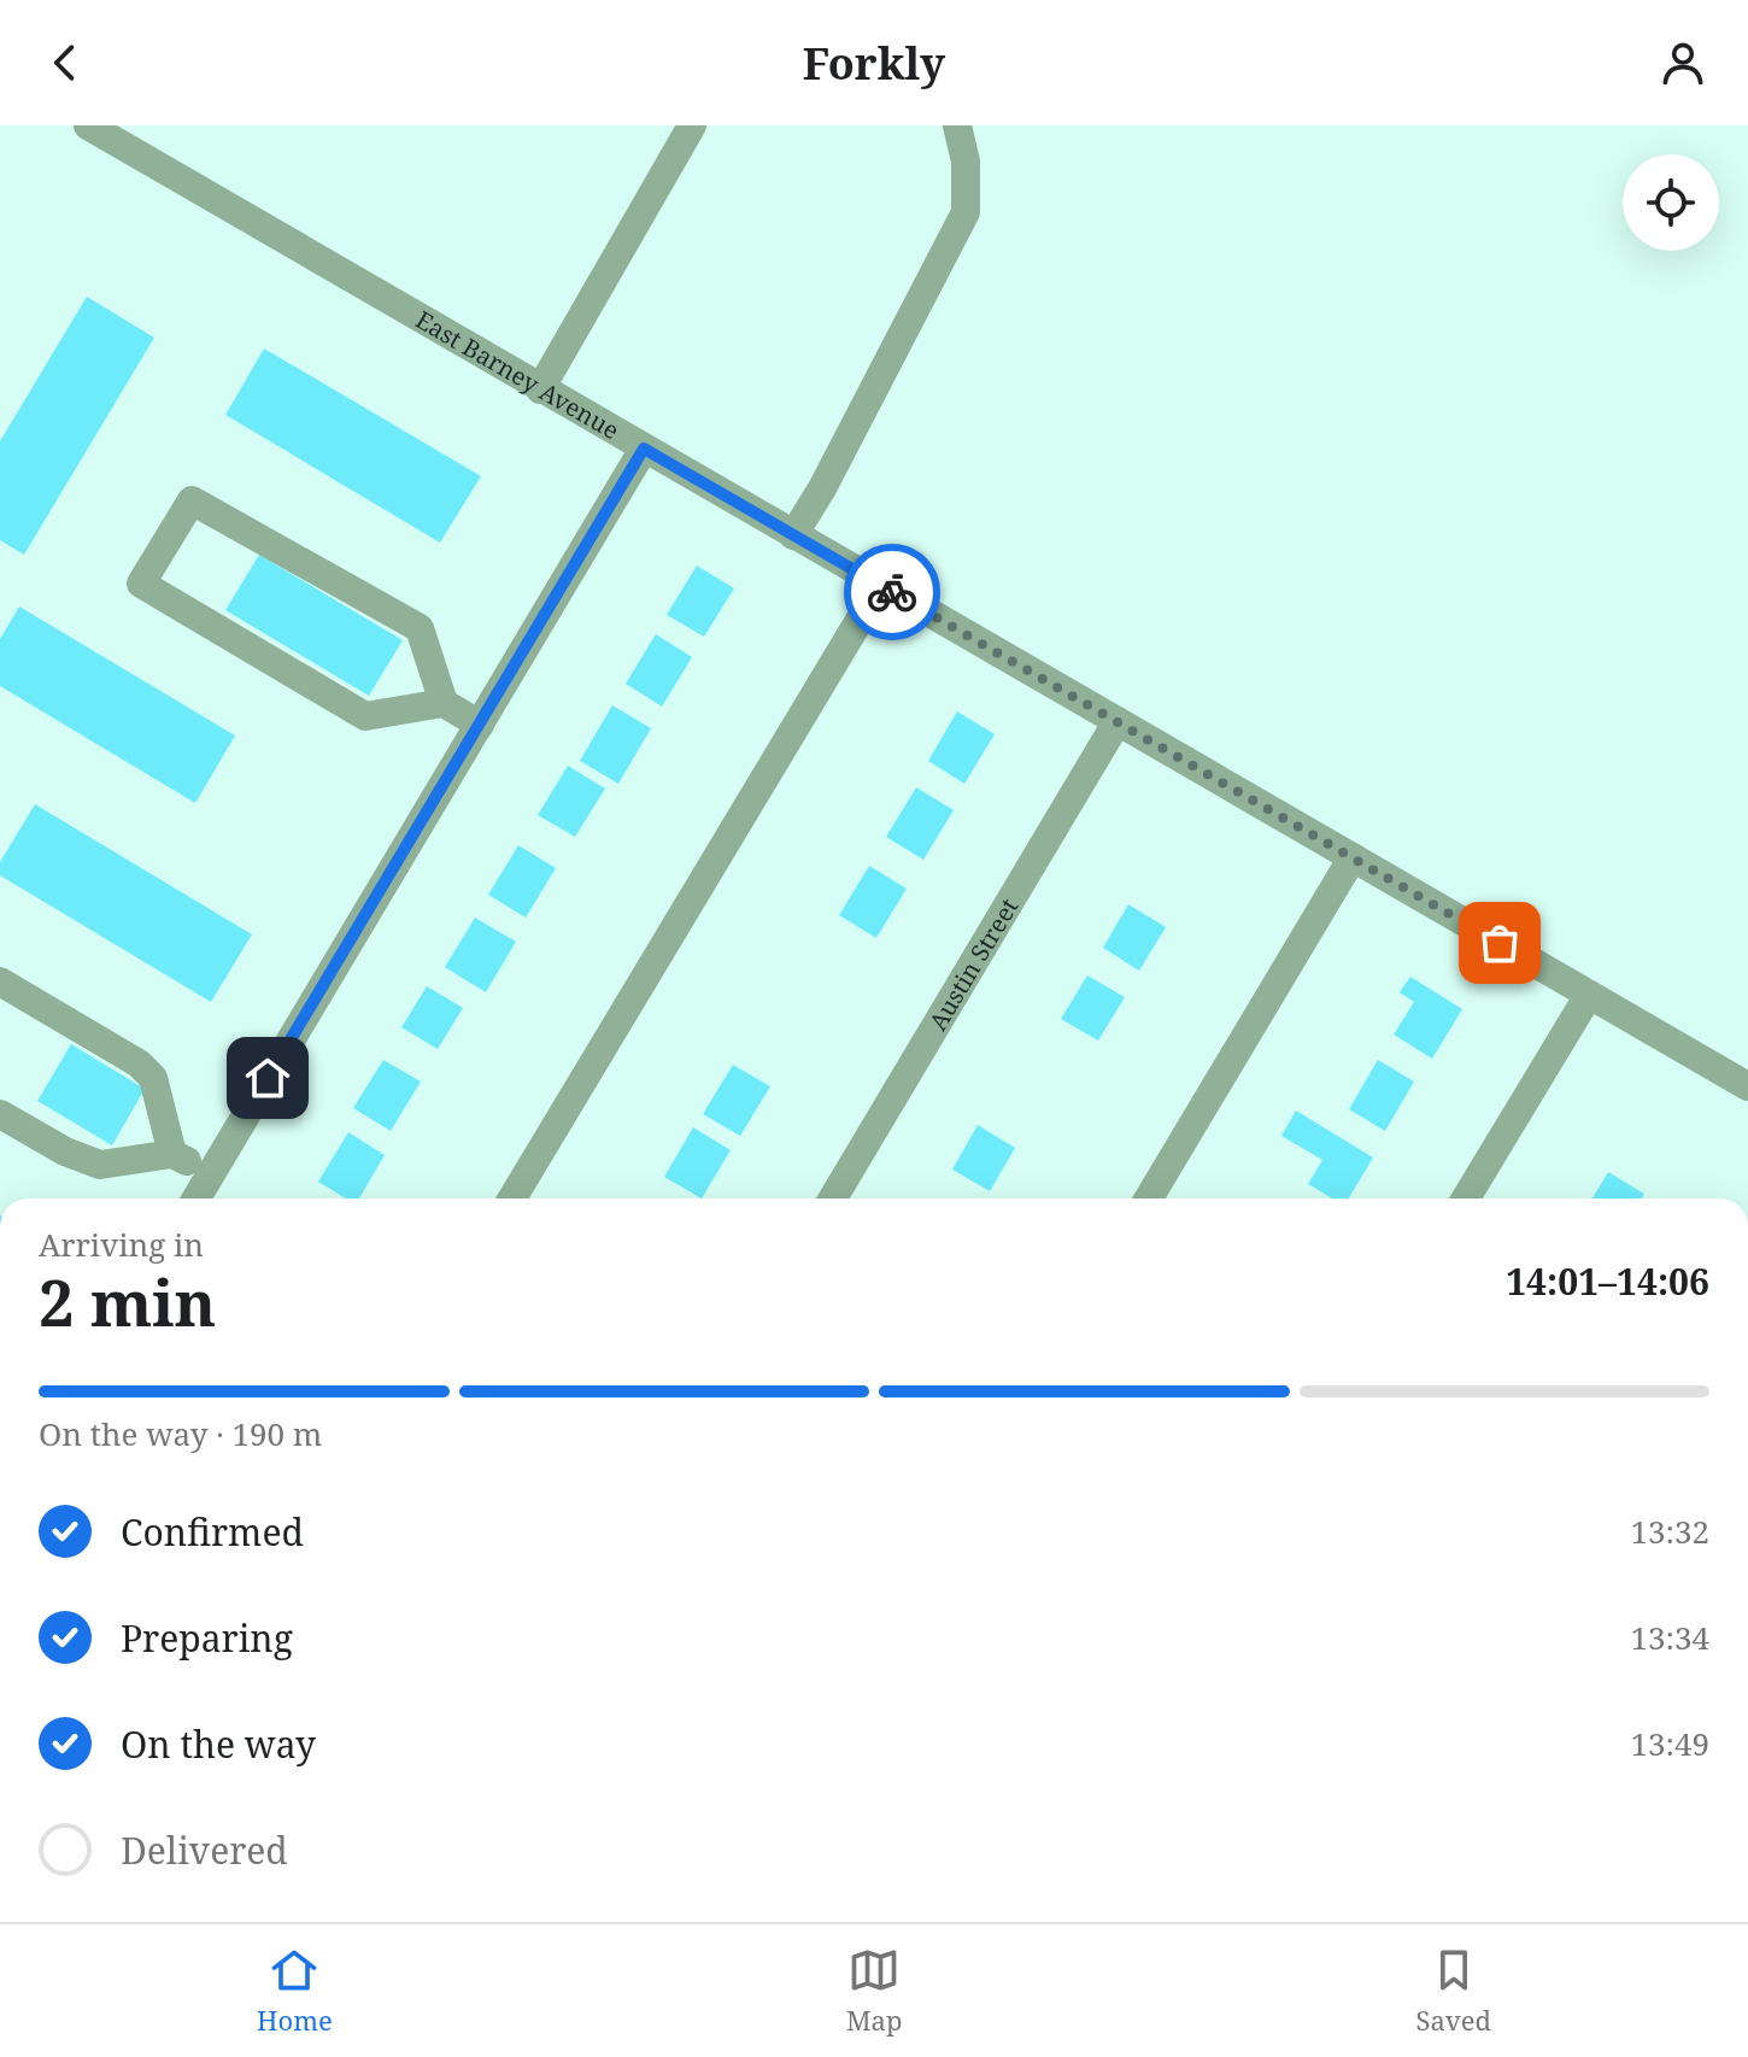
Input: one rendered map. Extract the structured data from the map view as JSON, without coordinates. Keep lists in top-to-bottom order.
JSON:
{
  "streets": {
    "street": ["East Barney Avenue", "Austin Street"]
  },
  "crossings": [
    ["East Barney Avenue", "Austin Street"]
  ],
  "page": {
    "header": "Forkly",
    "heading": ["2 min", "Arriving in", "14:01–14:06"],
    "bar": "On the way · 190 m",
    "list": [
      ["Confirmed", "13:32"],
      ["Preparing", "13:34"],
      ["On the way", "13:49"],
      "Delivered"
    ],
    "tabs": ["Home", "Map", "Saved"]
  }
}
